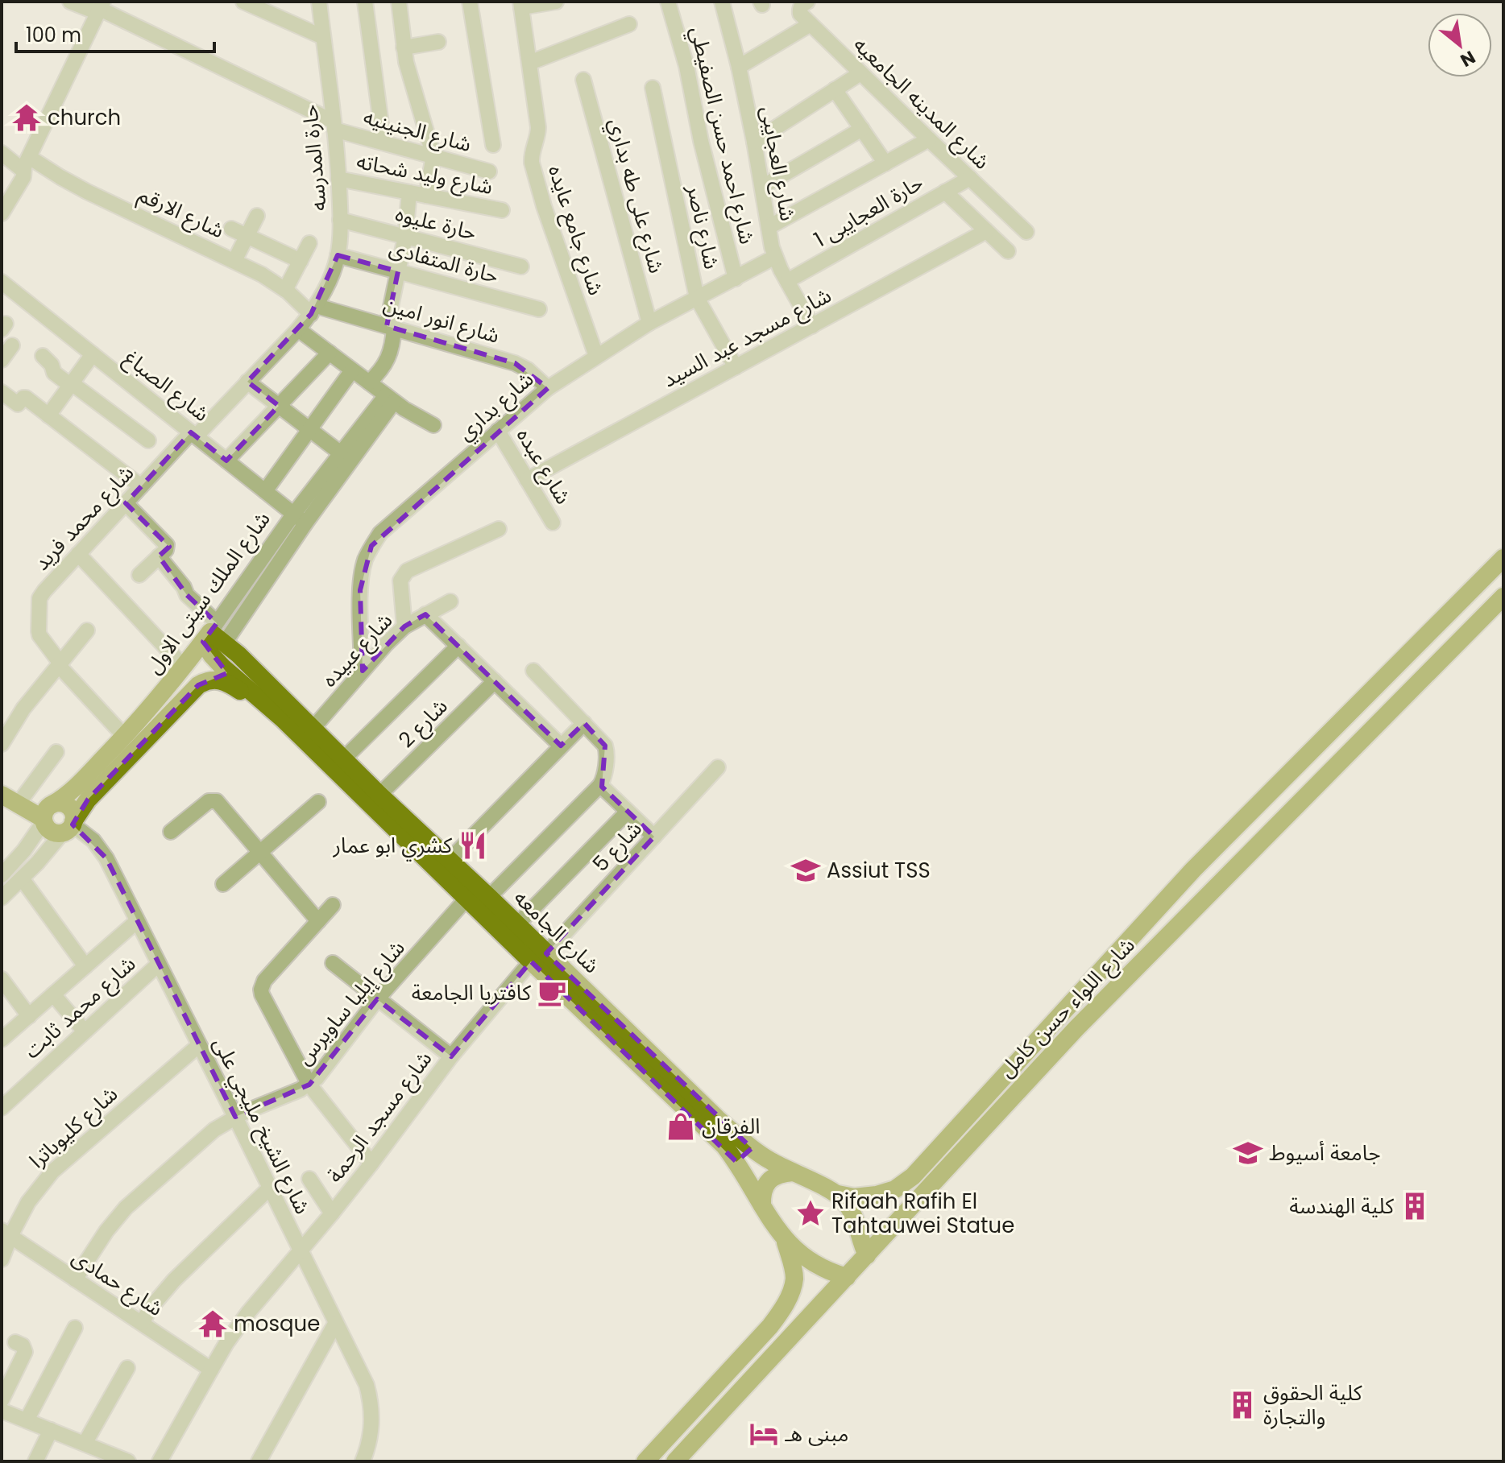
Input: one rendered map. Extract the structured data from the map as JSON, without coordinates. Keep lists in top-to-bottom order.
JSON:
{
  "streets": {
    "main road": ["شارع الملك سيتى الاول", "شارع الجامعه", "شارع اللواء حسن كامل"],
    "street": [
      "شارع المدينه الجامعيه",
      "شارع الجنينيه",
      "شارع احمد حسن الصفيطي",
      "حارة المدرسه",
      "شارع العجايبى",
      "شارع وليد شحاته",
      "شارع على طه بداري",
      "حارة العجايبى 1",
      "شارع الارقم",
      "حارة عليوه",
      "شارع ناصر",
      "شارع جامع عايده",
      "حارة المتفادى",
      "شارع انور امين",
      "شارع مسجد عبد السيد",
      "شارع الصباغ",
      "شارع بداري",
      "شارع عبده",
      "شارع محمد فريد",
      "شارع عبيده",
      "شارع 2",
      "شارع 5",
      "شارع إيليا ساويرس",
      "شارع محمد ثابت",
      "شارع مسجد الرحمة",
      "شارع الشيخ مليجي على",
      "شارع كليوباترا",
      "شارع حمادى"
    ]
  },
  "crossings": [
    ["شارع المدينه الجامعيه", "حارة العجايبى 1"],
    ["شارع الجنينيه", "حارة المدرسه"],
    ["شارع احمد حسن الصفيطي", "شارع بداري"],
    ["حارة المدرسه", "شارع وليد شحاته"],
    ["حارة المدرسه", "شارع الارقم"],
    ["حارة المدرسه", "حارة عليوه"],
    ["حارة المدرسه", "حارة المتفادى"],
    ["حارة المدرسه", "شارع انور امين"],
    ["حارة المدرسه", "شارع محمد فريد"],
    ["شارع العجايبى", "حارة العجايبى 1"],
    ["شارع العجايبى", "شارع مسجد عبد السيد"],
    ["شارع العجايبى", "شارع بداري"],
    ["شارع على طه بداري", "شارع بداري"],
    ["شارع الارقم", "شارع انور امين"],
    ["شارع الارقم", "شارع محمد فريد"],
    ["شارع ناصر", "شارع مسجد عبد السيد"],
    ["شارع ناصر", "شارع بداري"],
    ["شارع جامع عايده", "شارع بداري"],
    ["شارع انور امين", "شارع بداري"],
    ["شارع انور امين", "شارع محمد فريد"],
    ["شارع مسجد عبد السيد", "شارع عبده"],
    ["شارع الصباغ", "شارع محمد فريد"],
    ["شارع الصباغ", "شارع الملك سيتى الاول"],
    ["شارع بداري", "شارع عبده"],
    ["شارع بداري", "شارع عبيده"],
    ["شارع الملك سيتى الاول", "شارع الجامعه"],
    ["شارع الملك سيتى الاول", "شارع الشيخ مليجي على"],
    ["شارع عبيده", "شارع الجامعه"],
    ["شارع 2", "شارع الجامعه"],
    ["شارع 5", "شارع الجامعه"],
    ["شارع 5", "شارع مسجد الرحمة"],
    ["شارع الجامعه", "شارع إيليا ساويرس"],
    ["شارع الجامعه", "شارع اللواء حسن كامل"],
    ["شارع الجامعه", "شارع مسجد الرحمة"],
    ["شارع إيليا ساويرس", "شارع الشيخ مليجي على"],
    ["شارع إيليا ساويرس", "شارع حمادى"],
    ["شارع محمد ثابت", "شارع الشيخ مليجي على"],
    ["شارع مسجد الرحمة", "شارع الشيخ مليجي على"],
    ["شارع مسجد الرحمة", "شارع حمادى"],
    ["شارع الشيخ مليجي على", "شارع كليوباترا"],
    ["شارع كليوباترا", "شارع حمادى"]
  ],
  "places": {
    "temple": ["church", "mosque"],
    "restaurant": ["كشري ابو عمار"],
    "school or university": ["Assiut TSS", "جامعة أسيوط"],
    "cafe": ["كافتريا الجامعة"],
    "shop": ["الفرقان"],
    "building": ["كلية الهندسة", "كلية الحقوق والتجارة"],
    "place": ["Rifaah Rafih El Tahtauwei Statue"],
    "hotel": ["مبنى هـ"]
  },
  "scale_bar": "100 m",
  "north": "bottom right"
}
